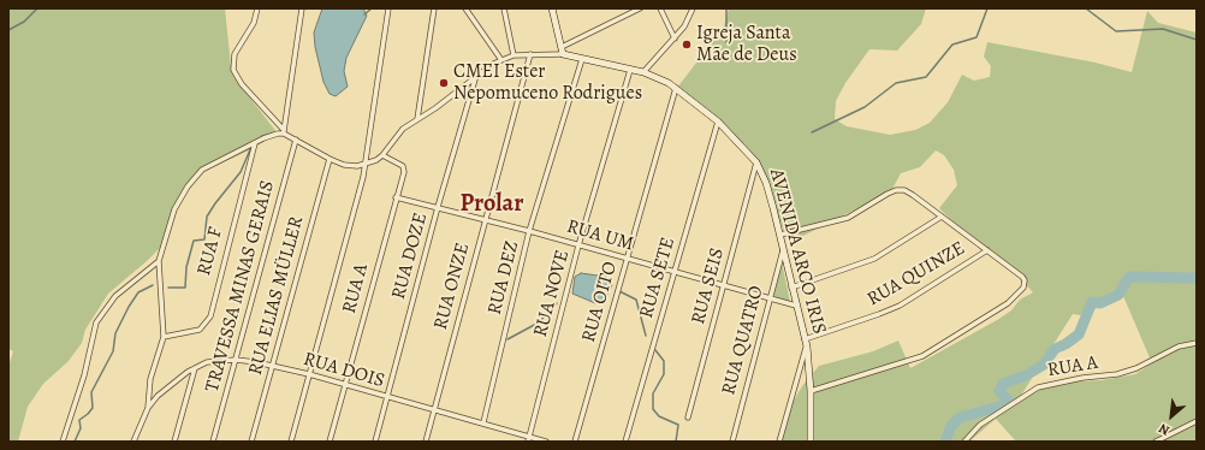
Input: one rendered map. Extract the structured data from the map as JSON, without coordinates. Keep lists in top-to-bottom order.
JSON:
{
  "streets": {
    "street": [
      "RUA UM",
      "RUA F",
      "AVENIDA ARCO IRIS",
      "RUA DOZE",
      "RUA QUINZE",
      "RUA DEZ",
      "RUA SETE",
      "TRAVESSA MINAS GERAIS",
      "RUA ONZE",
      "RUA SEIS",
      "RUA A",
      "RUA NOVE",
      "RUA ELIAS MÜLLER",
      "RUA OITO",
      "RUA QUATRO",
      "RUA DOIS"
    ]
  },
  "crossings": [
    ["RUA UM", "AVENIDA ARCO IRIS"],
    ["RUA UM", "RUA DOZE"],
    ["RUA UM", "RUA DEZ"],
    ["RUA UM", "RUA SETE"],
    ["RUA UM", "RUA ONZE"],
    ["RUA UM", "RUA SEIS"],
    ["RUA UM", "RUA A"],
    ["RUA UM", "RUA NOVE"],
    ["RUA UM", "RUA OITO"],
    ["RUA UM", "RUA QUATRO"],
    ["AVENIDA ARCO IRIS", "RUA DOZE"],
    ["AVENIDA ARCO IRIS", "RUA QUINZE"],
    ["AVENIDA ARCO IRIS", "RUA DEZ"],
    ["AVENIDA ARCO IRIS", "RUA SETE"],
    ["AVENIDA ARCO IRIS", "RUA ONZE"],
    ["AVENIDA ARCO IRIS", "RUA SEIS"],
    ["AVENIDA ARCO IRIS", "RUA A"],
    ["AVENIDA ARCO IRIS", "RUA NOVE"],
    ["AVENIDA ARCO IRIS", "RUA OITO"],
    ["AVENIDA ARCO IRIS", "RUA QUATRO"],
    ["RUA DOZE", "RUA DOIS"],
    ["RUA DEZ", "RUA DOIS"],
    ["TRAVESSA MINAS GERAIS", "RUA DOIS"],
    ["RUA ONZE", "RUA DOIS"],
    ["RUA A", "RUA DOIS"],
    ["RUA NOVE", "RUA DOIS"],
    ["RUA ELIAS MÜLLER", "RUA DOIS"]
  ],
  "districts": ["Prolar"],
  "places": ["Igreja Santa Mãe de Deus", "CMEI Ester Nepomuceno Rodrigues"],
  "north": "bottom left"
}
